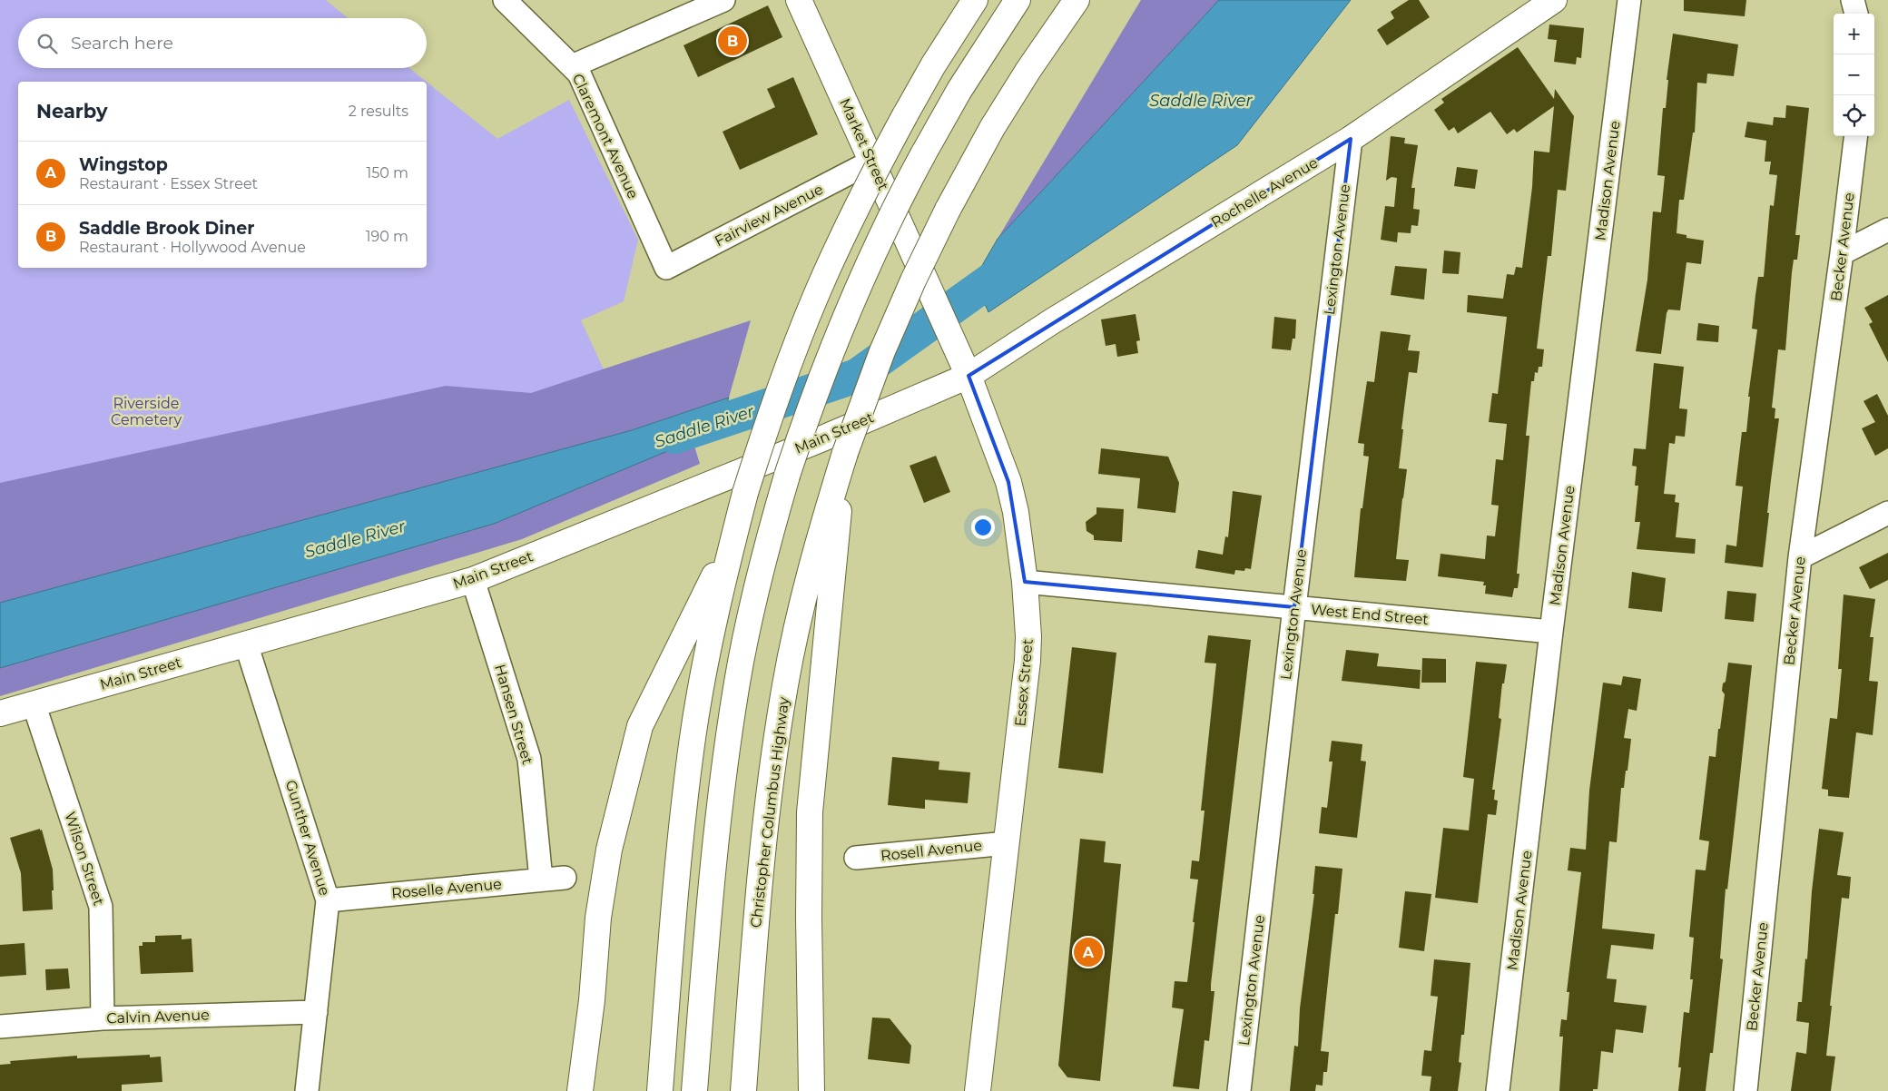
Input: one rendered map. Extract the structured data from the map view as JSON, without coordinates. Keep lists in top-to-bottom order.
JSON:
{
  "streets": {
    "main road": [
      "Market Street",
      "Rochelle Avenue",
      "Main Street",
      "Essex Street",
      "Christopher Columbus Highway"
    ],
    "street": [
      "Claremont Avenue",
      "Madison Avenue",
      "Fairview Avenue",
      "Becker Avenue",
      "Lexington Avenue",
      "West End Street",
      "Hansen Street",
      "Gunther Avenue",
      "Rosell Avenue",
      "Wilson Street",
      "Roselle Avenue",
      "Calvin Avenue"
    ]
  },
  "crossings": [
    ["Claremont Avenue", "Fairview Avenue"],
    ["Market Street", "Fairview Avenue"],
    ["Market Street", "Essex Street"],
    ["Madison Avenue", "West End Street"],
    ["Rochelle Avenue", "Lexington Avenue"],
    ["Rochelle Avenue", "Main Street"],
    ["Rochelle Avenue", "Essex Street"],
    ["Lexington Avenue", "West End Street"],
    ["Main Street", "Essex Street"],
    ["Main Street", "Hansen Street"],
    ["Main Street", "Gunther Avenue"],
    ["Main Street", "Wilson Street"],
    ["West End Street", "Essex Street"],
    ["Essex Street", "Rosell Avenue"],
    ["Hansen Street", "Roselle Avenue"],
    ["Gunther Avenue", "Roselle Avenue"],
    ["Gunther Avenue", "Calvin Avenue"],
    ["Wilson Street", "Calvin Avenue"]
  ],
  "water": ["Saddle River"],
  "parks": ["Riverside Cemetery"],
  "page": {
    "map_buttons": ["+", "−"],
    "search": "Search here",
    "pins": ["B", "A"],
    "heading": ["Nearby", "2 results"],
    "list": [
      {
        "mark": "A",
        "name": "Wingstop",
        "note": "Restaurant · Essex Street",
        "value": "150 m"
      },
      {
        "mark": "B",
        "name": "Saddle Brook Diner",
        "note": "Restaurant · Hollywood Avenue",
        "value": "190 m"
      }
    ]
  }
}
